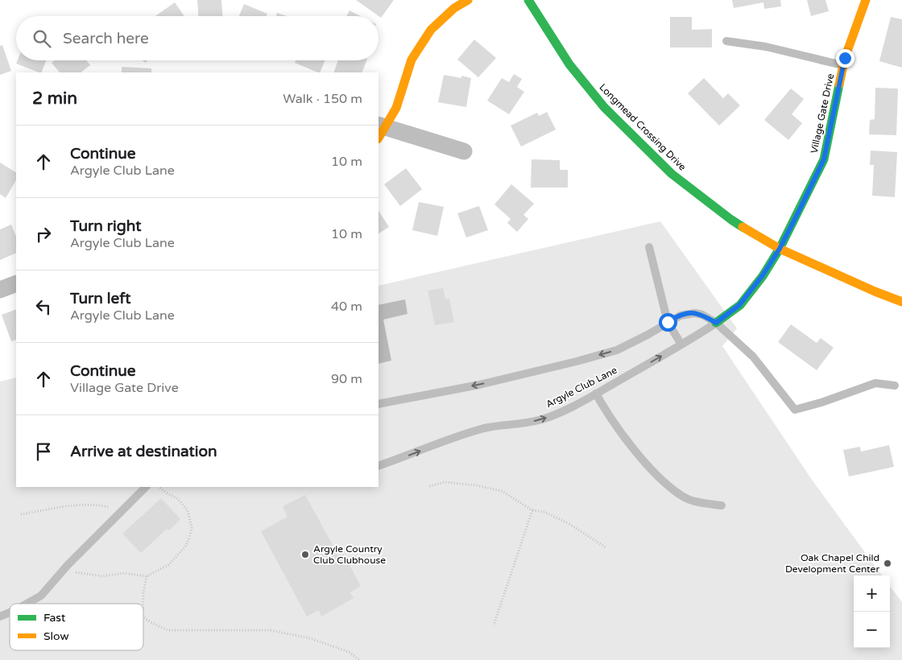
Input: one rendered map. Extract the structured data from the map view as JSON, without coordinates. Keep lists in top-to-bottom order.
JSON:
{
  "streets": {
    "street": ["Village Gate Drive", "Longmead Crossing Drive", "Argyle Club Lane"]
  },
  "crossings": [
    ["Village Gate Drive", "Longmead Crossing Drive"],
    ["Village Gate Drive", "Argyle Club Lane"],
    ["Longmead Crossing Drive", "Argyle Club Lane"]
  ],
  "places": ["Argyle Country Club Clubhouse", "Oak Chapel Child Development Center"],
  "legend": ["Fast", "Slow"],
  "page": {
    "search": "Search here",
    "heading": ["2 min", "Walk · 150 m"],
    "list": [
      ["Continue", "Argyle Club Lane", "10 m"],
      ["Turn right", "Argyle Club Lane", "10 m"],
      ["Turn left", "Argyle Club Lane", "40 m"],
      ["Continue", "Village Gate Drive", "90 m"],
      "Arrive at destination"
    ],
    "map_buttons": ["+", "−"]
  }
}
